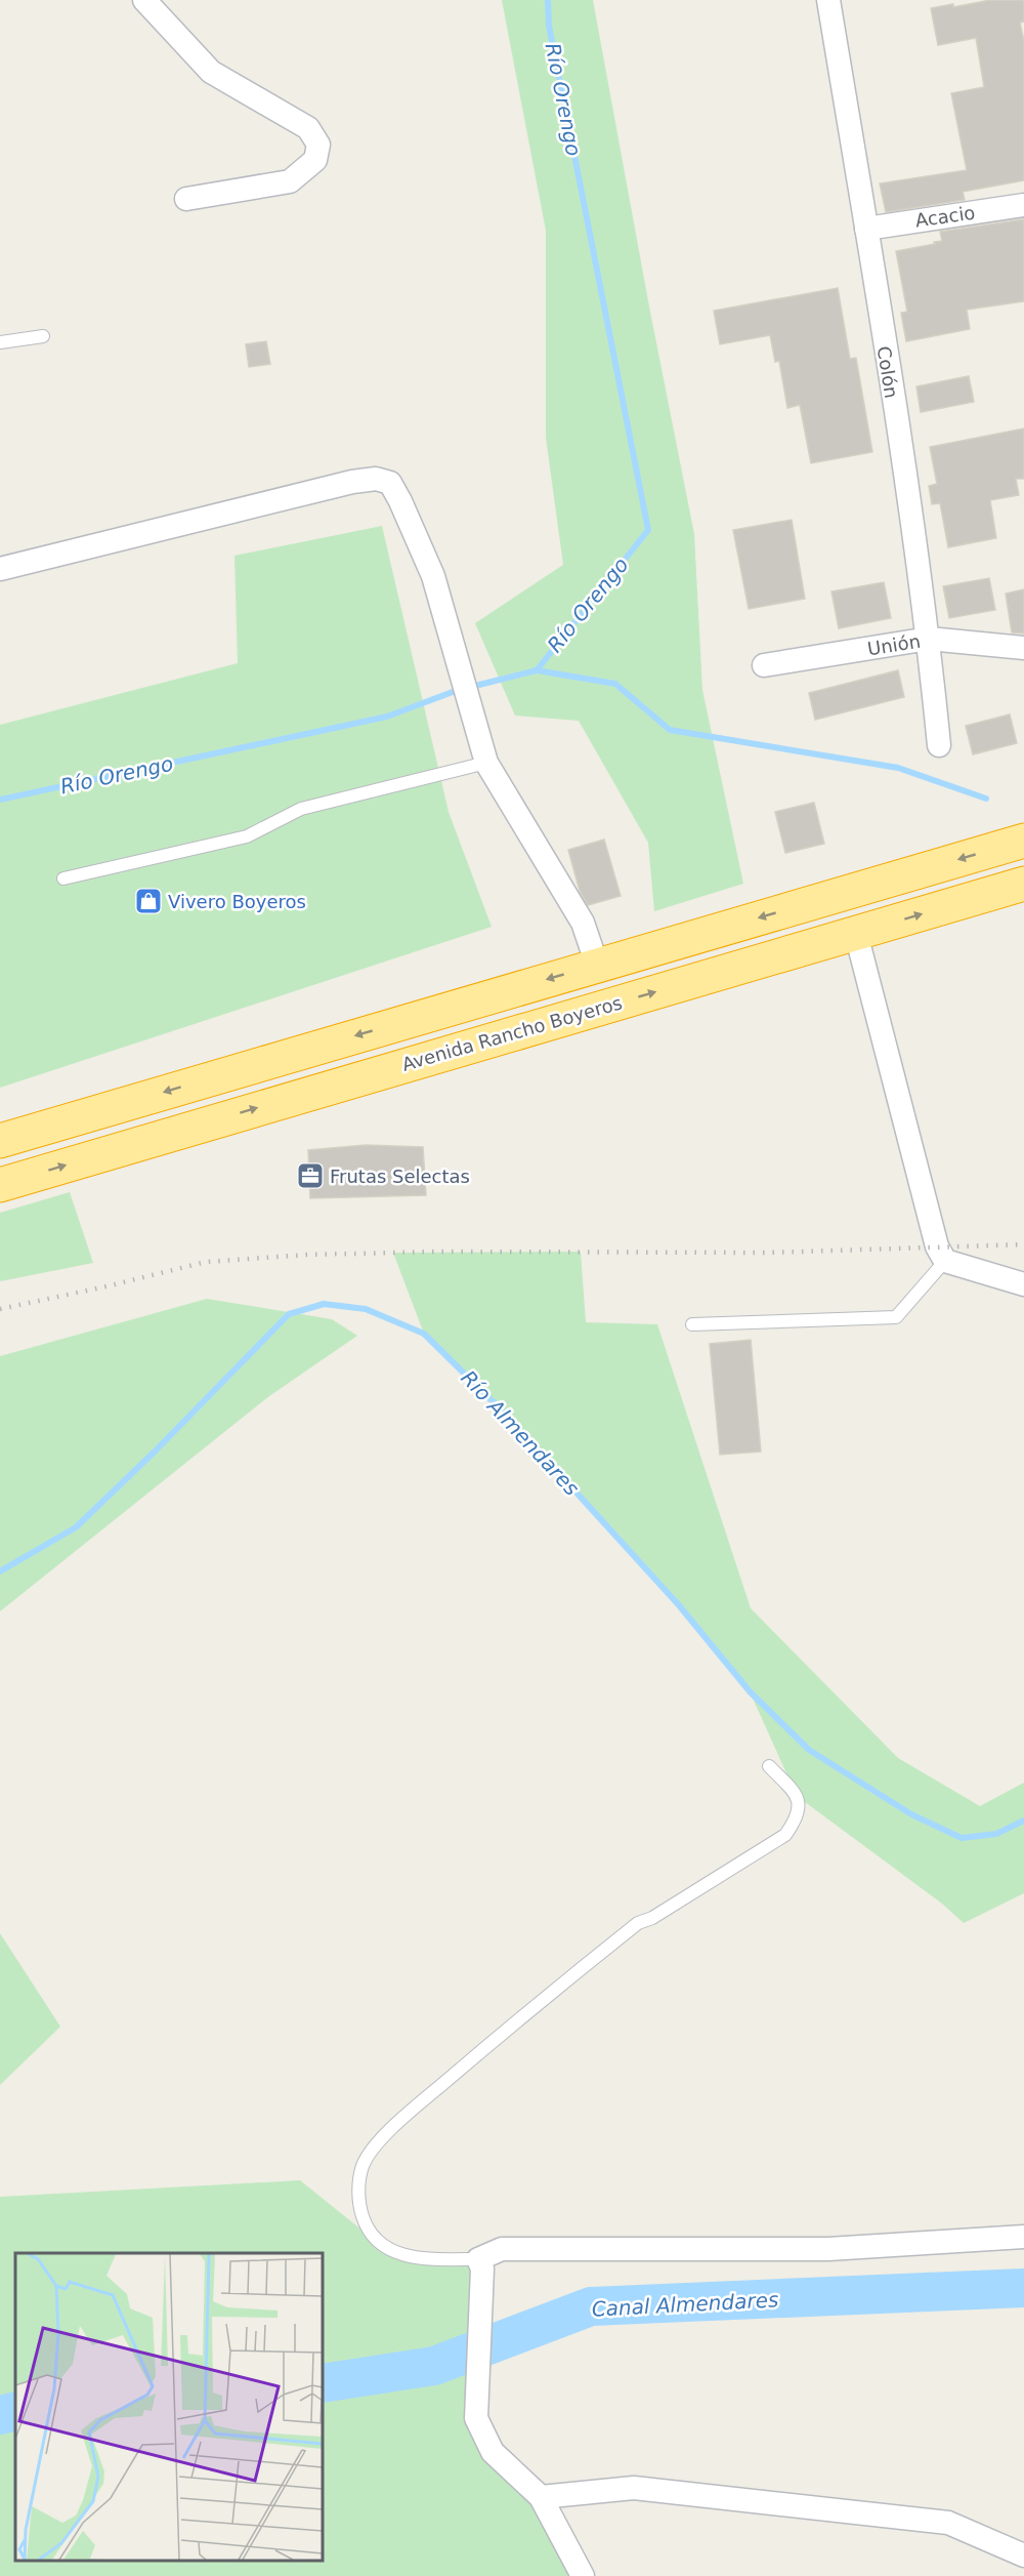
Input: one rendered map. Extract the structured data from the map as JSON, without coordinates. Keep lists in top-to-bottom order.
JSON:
{
  "streets": {
    "highway": ["Avenida Rancho Boyeros"],
    "street": ["Acacio", "Colón", "Unión"]
  },
  "crossings": [
    ["Acacio", "Colón"],
    ["Colón", "Unión"]
  ],
  "water": ["Río Orengo", "Río Almendares", "Canal Almendares"],
  "places": {
    "shop": ["Vivero Boyeros"],
    "office": ["Frutas Selectas"]
  }
}
